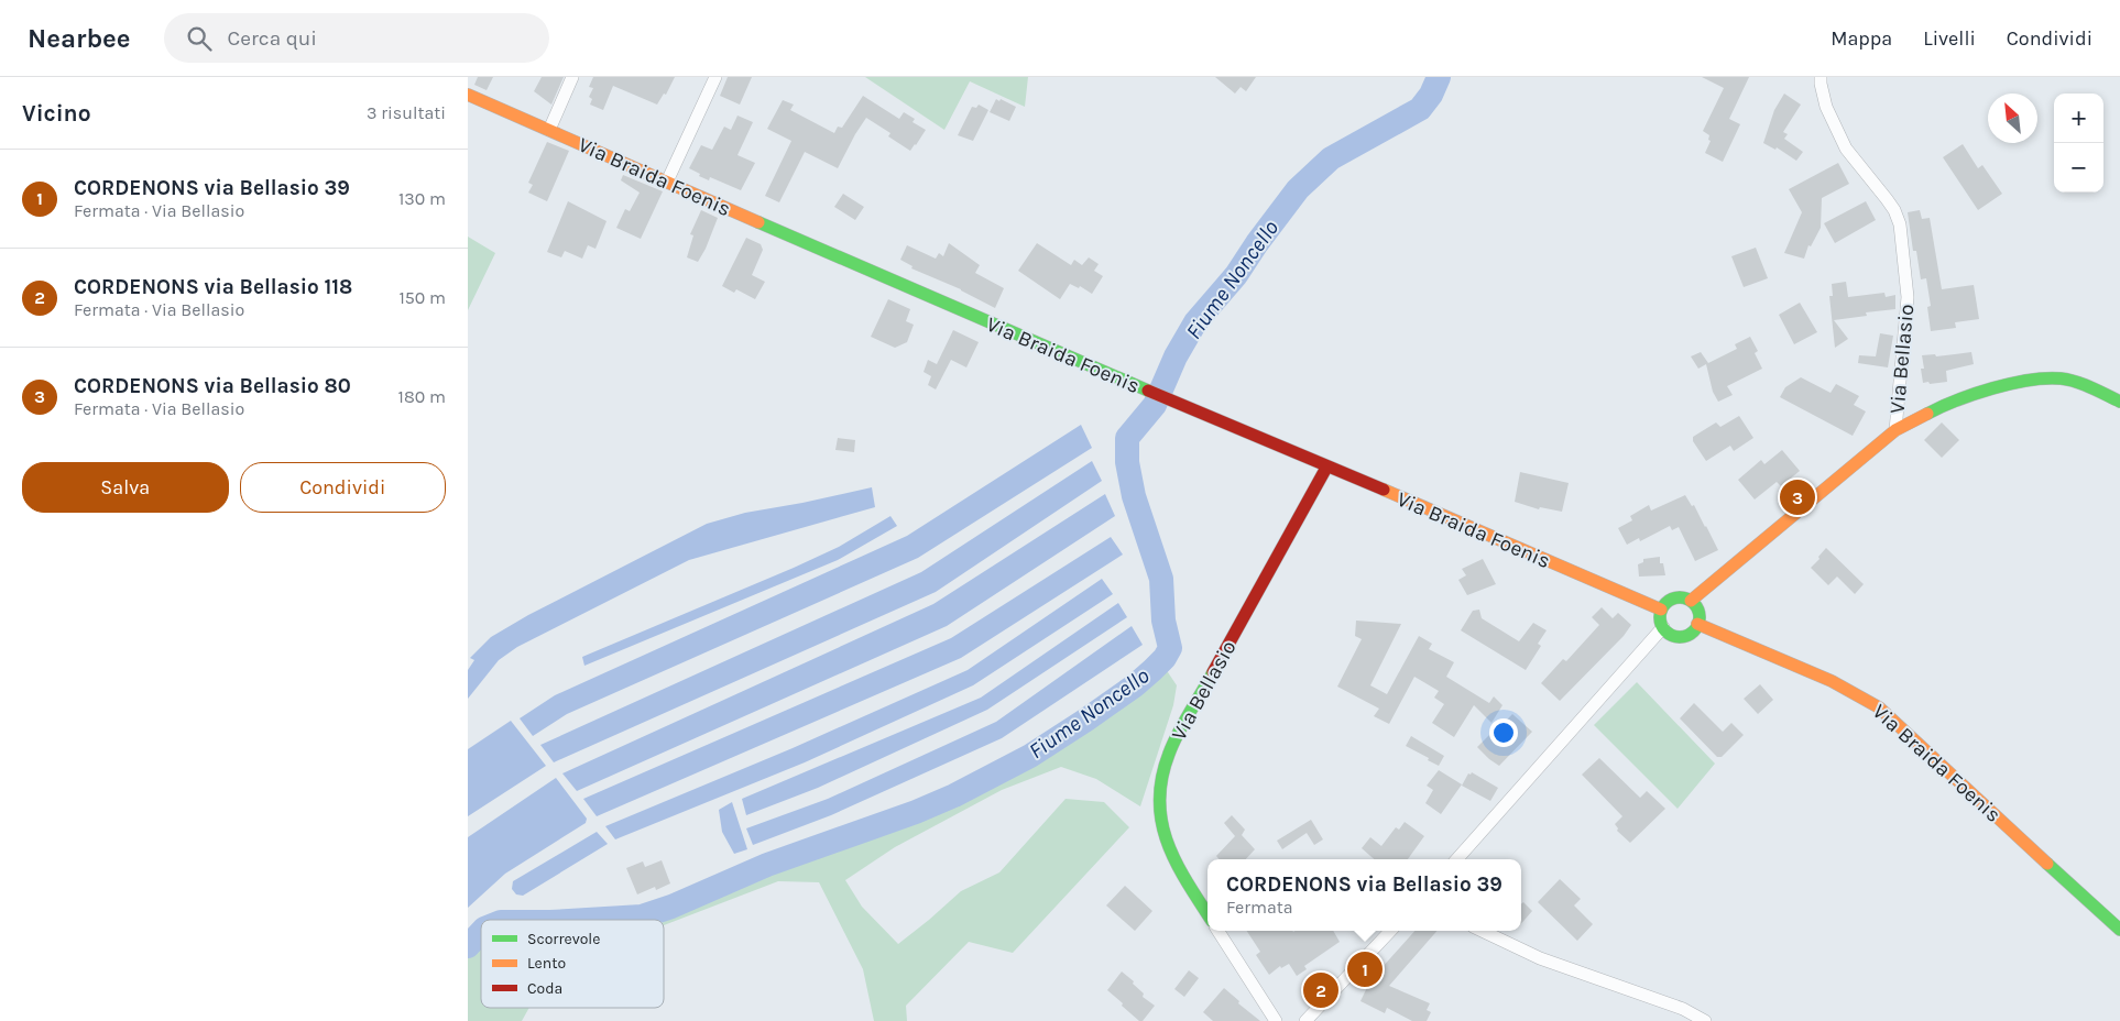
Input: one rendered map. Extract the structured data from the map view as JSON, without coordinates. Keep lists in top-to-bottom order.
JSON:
{
  "streets": {
    "street": ["Via Braida Foenis", "Via Bellasio"]
  },
  "crossings": [
    ["Via Braida Foenis", "Via Bellasio"]
  ],
  "water": ["Fiume Noncello"],
  "legend": ["Scorrevole", "Lento", "Coda"],
  "north": "top left",
  "page": {
    "header": "Nearbee",
    "search": "Cerca qui",
    "nav": ["Mappa", "Livelli", "Condividi"],
    "heading": ["Vicino", "3 risultati"],
    "map_buttons": ["+", "−"],
    "list": [
      {
        "mark": "1",
        "name": "CORDENONS via Bellasio 39",
        "note": "Fermata · Via Bellasio",
        "value": "130 m"
      },
      {
        "mark": "2",
        "name": "CORDENONS via Bellasio 118",
        "note": "Fermata · Via Bellasio",
        "value": "150 m"
      },
      {
        "mark": "3",
        "name": "CORDENONS via Bellasio 80",
        "note": "Fermata · Via Bellasio",
        "value": "180 m"
      }
    ],
    "buttons": ["Salva", "Condividi"],
    "pins": ["3", "1", "2"],
    "popup": ["CORDENONS via Bellasio 39", "Fermata"]
  }
}
